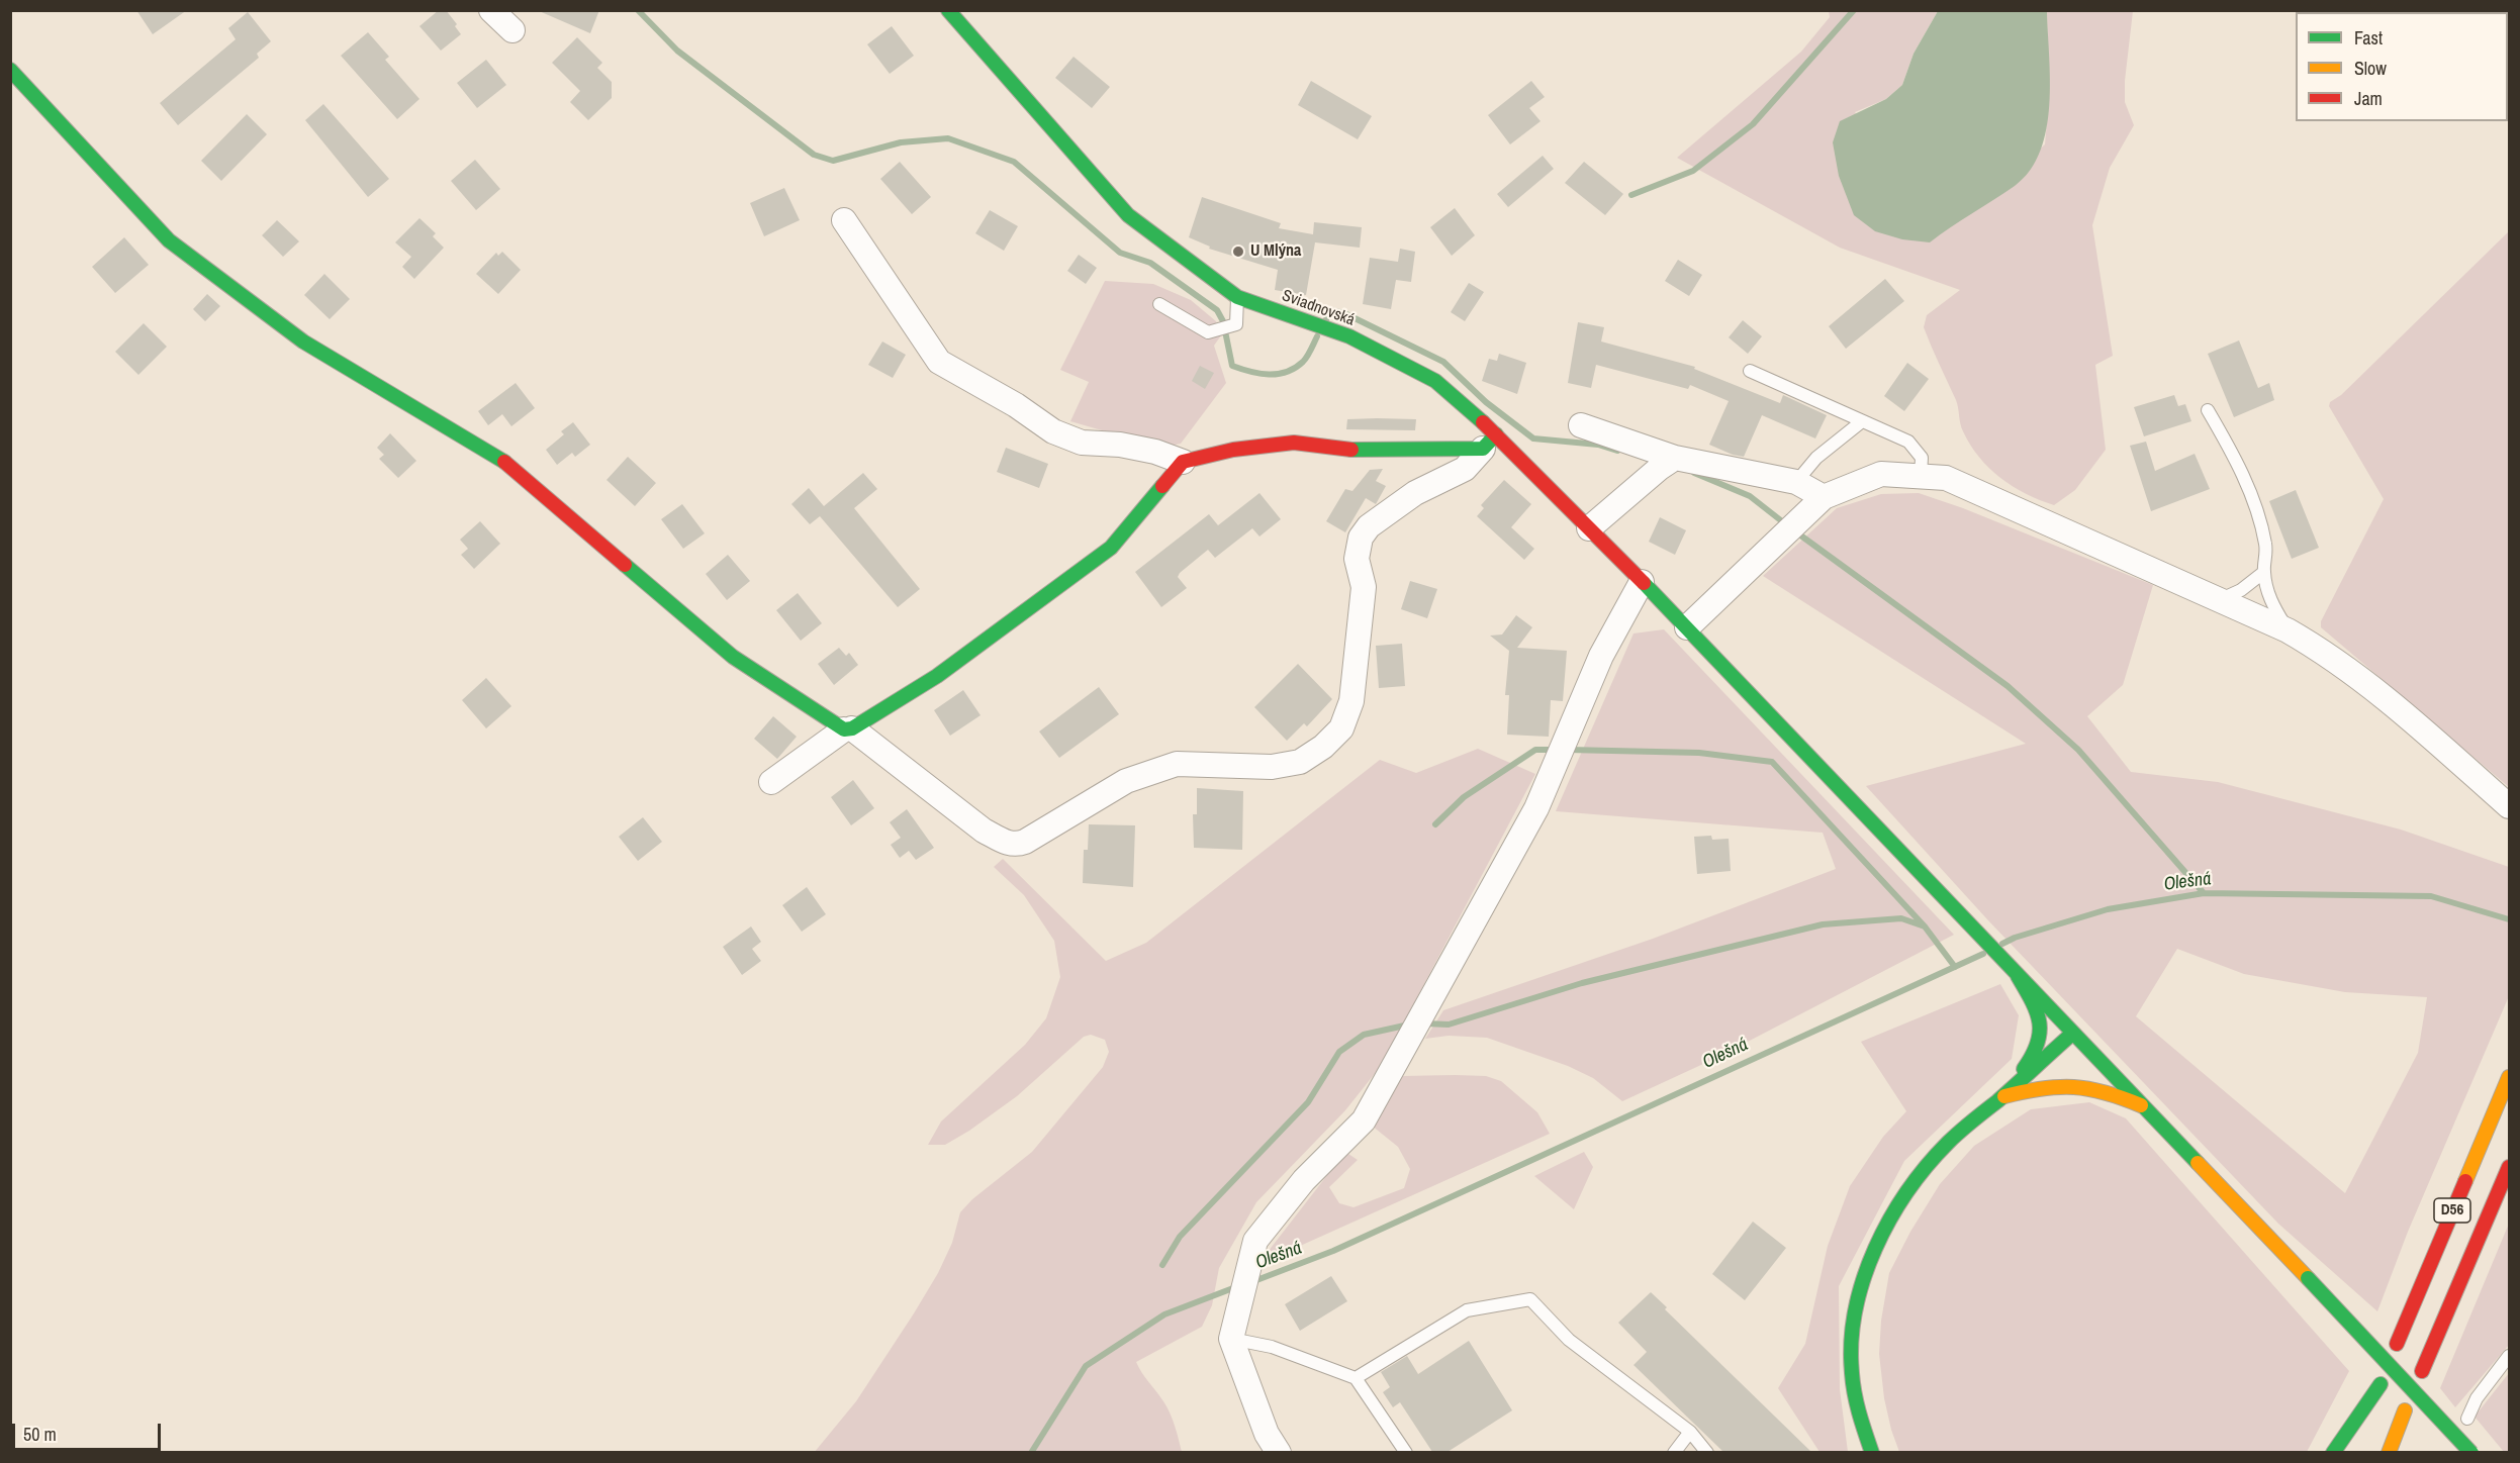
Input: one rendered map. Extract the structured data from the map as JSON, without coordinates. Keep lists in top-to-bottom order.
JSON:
{
  "streets": {
    "main road": ["Sviadnovská", "D56"]
  },
  "water": ["Olešná"],
  "places": ["U Mlýna"],
  "legend": ["Fast", "Slow", "Jam"],
  "scale_bar": "50 m"
}
